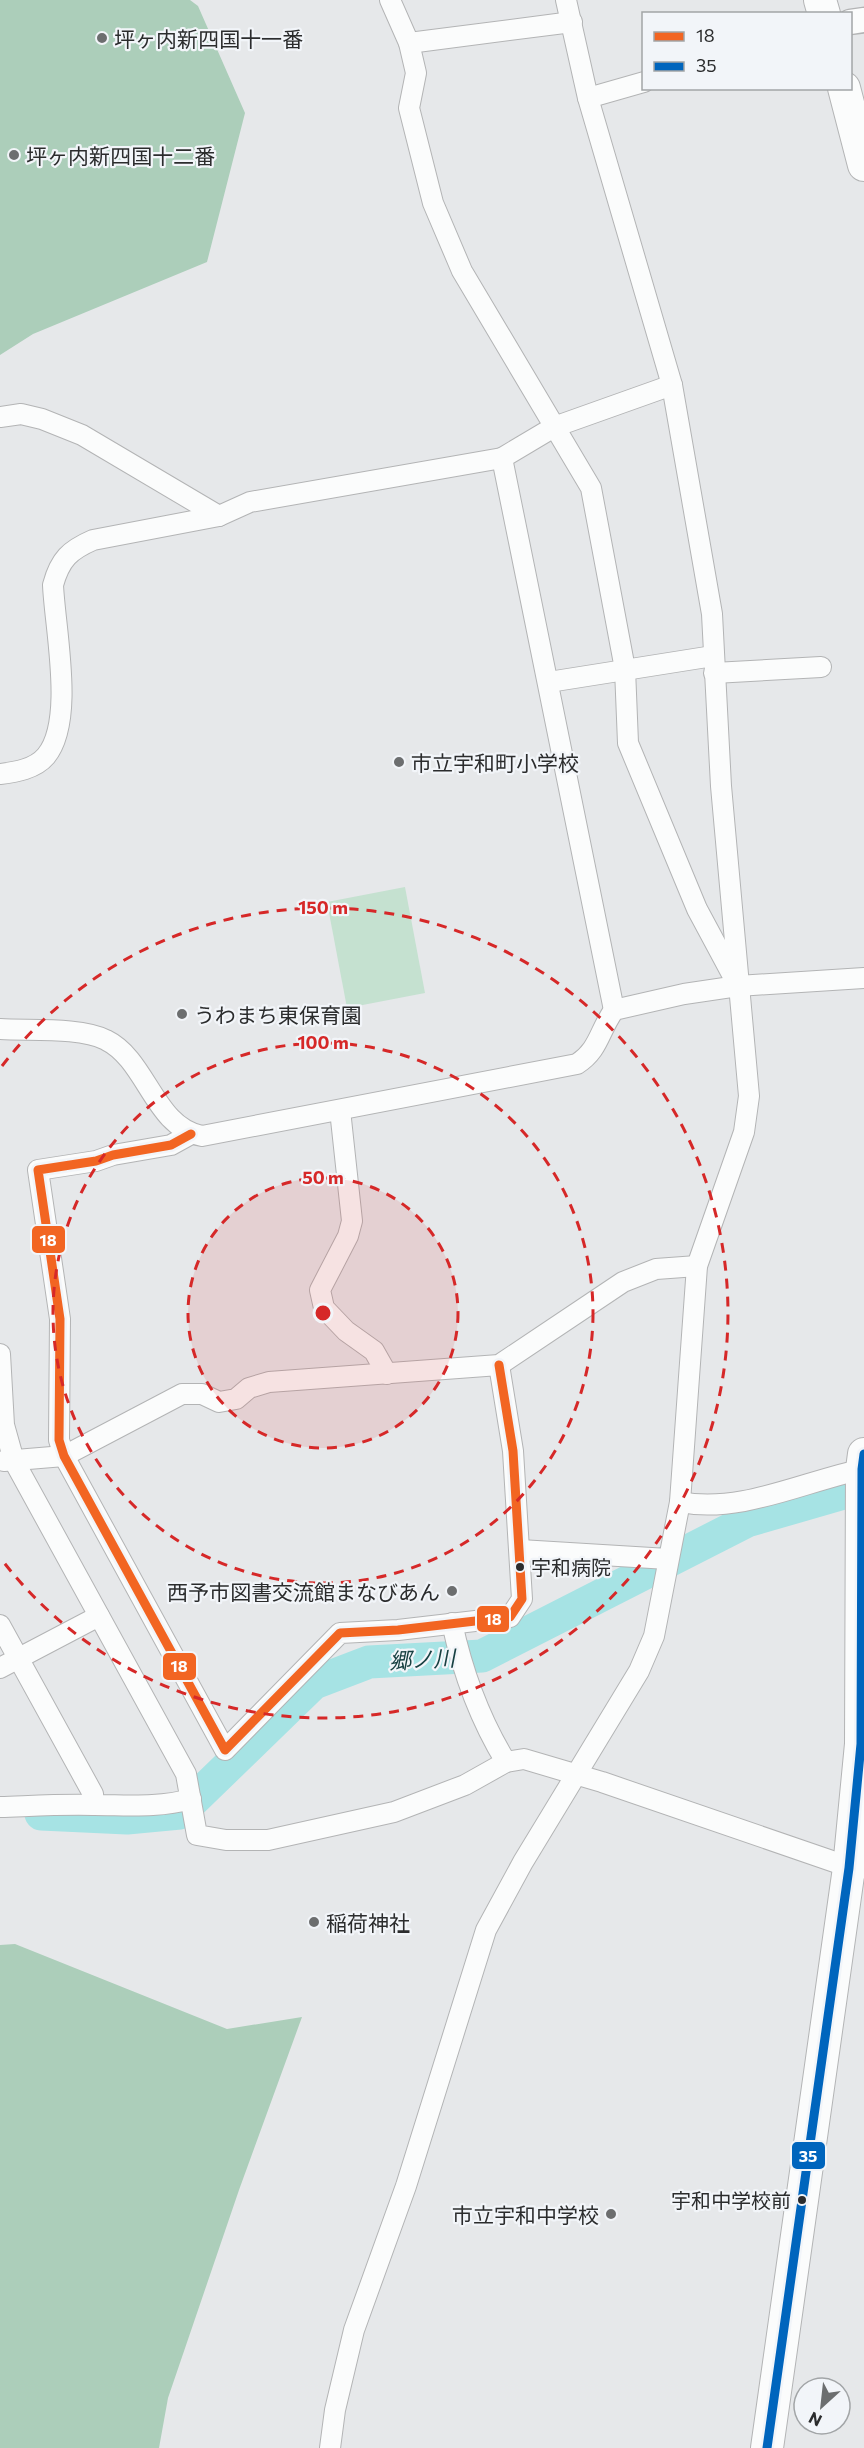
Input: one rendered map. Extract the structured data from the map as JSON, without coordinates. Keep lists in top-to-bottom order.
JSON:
{
  "water": ["郷ノ川"],
  "places": [
    "坪ヶ内新四国十一番",
    "坪ヶ内新四国十二番",
    "市立宇和町小学校",
    "うわまち東保育園",
    "宇和病院",
    "西予市図書交流館まなびあん",
    "稲荷神社",
    "宇和中学校前",
    "市立宇和中学校"
  ],
  "lines": ["transit line 18", "transit line 35"],
  "legend": ["18", "35"],
  "north": "bottom left",
  "rings": ["150 m", "100 m", "50 m"]
}
